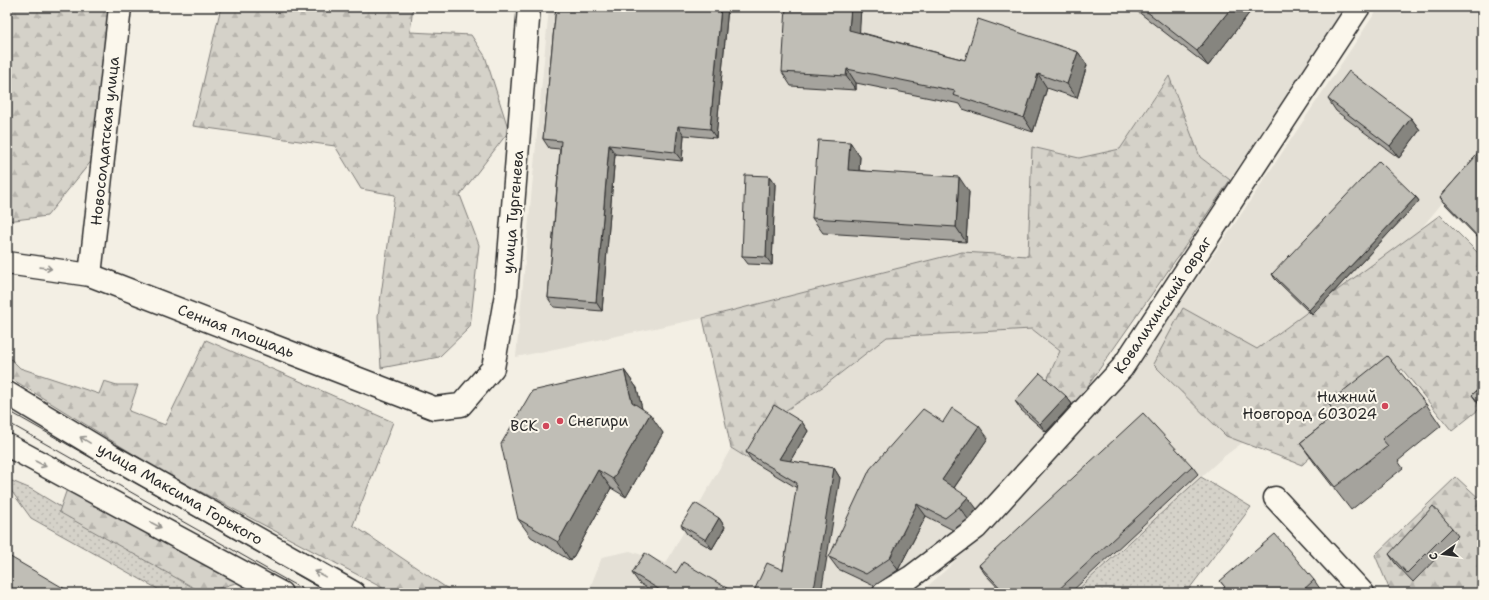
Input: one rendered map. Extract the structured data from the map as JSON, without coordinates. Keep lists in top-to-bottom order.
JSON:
{
  "streets": {
    "street": [
      "Новосолдатская улица",
      "улица Тургенева",
      "Ковалихинский овраг",
      "Сенная площадь",
      "улица Максима Горького"
    ]
  },
  "crossings": [
    ["Новосолдатская улица", "Сенная площадь"],
    ["улица Тургенева", "Сенная площадь"]
  ],
  "places": ["Нижний Новгород 603024", "Снегири", "ВСК"],
  "north": "left"
}
